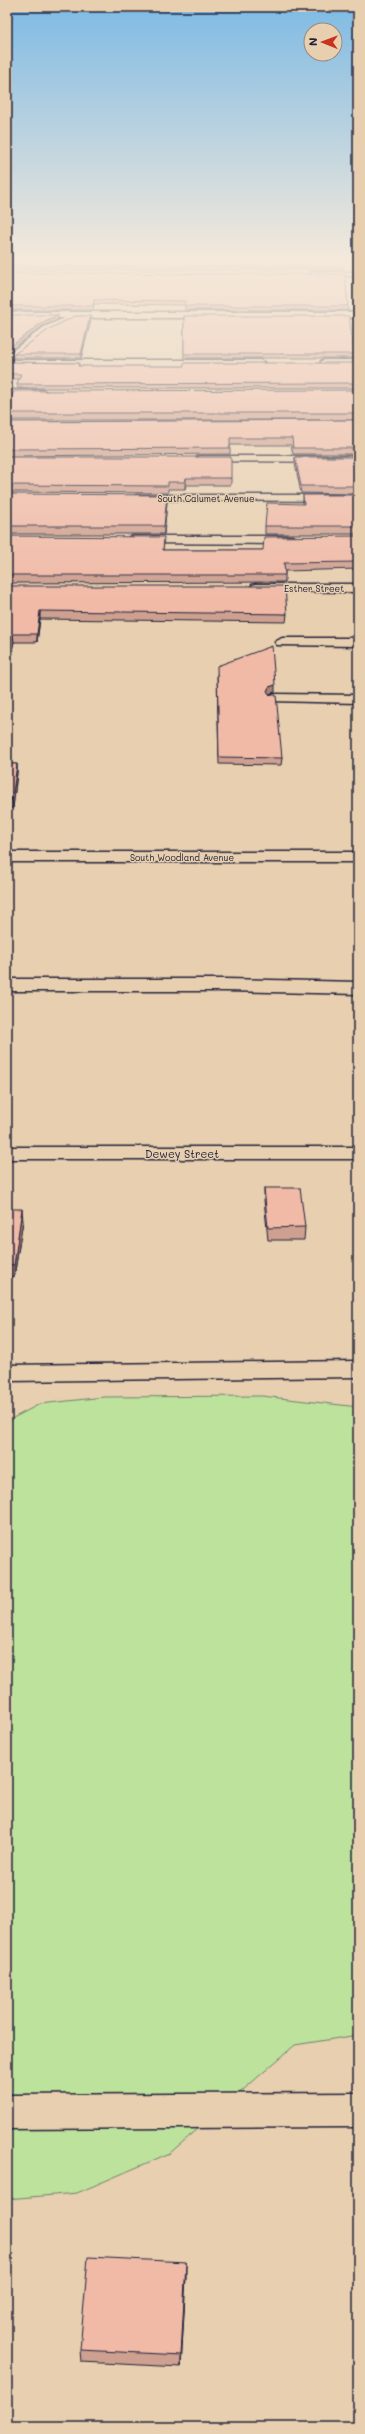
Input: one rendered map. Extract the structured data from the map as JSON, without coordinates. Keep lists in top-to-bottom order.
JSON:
{
  "streets": {
    "street": [
      "South Calumet Avenue",
      "Esther Street",
      "South Woodland Avenue",
      "Dewey Street"
    ]
  },
  "north": "left"
}
